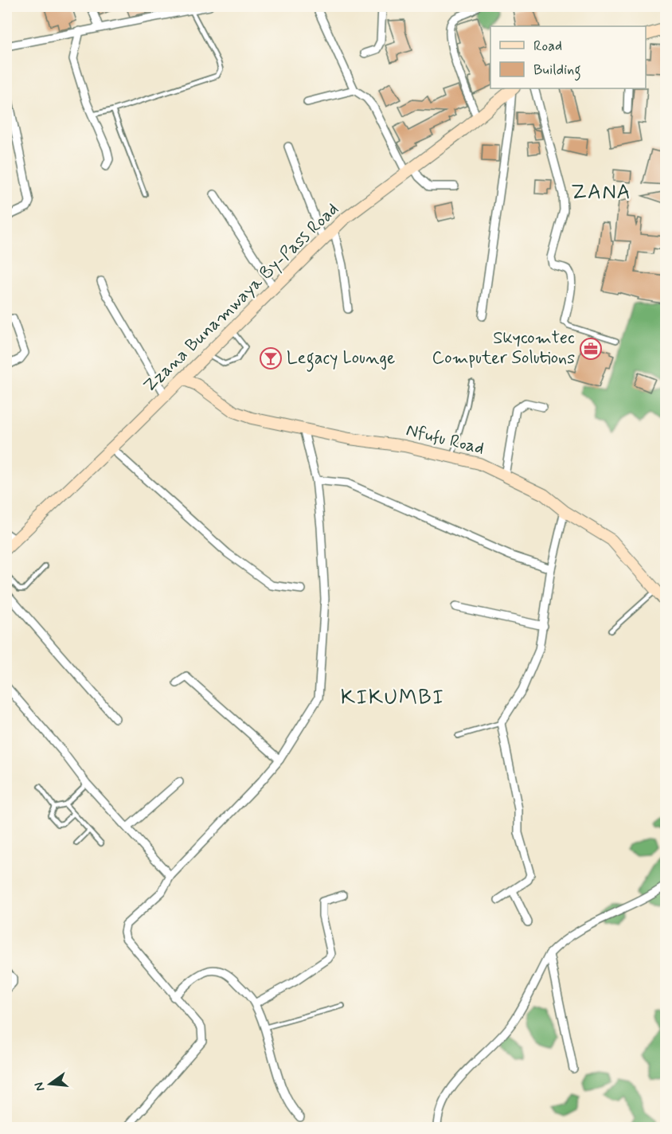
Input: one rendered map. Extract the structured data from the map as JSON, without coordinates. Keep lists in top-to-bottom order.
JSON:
{
  "streets": {
    "street": ["Zzana Bunamwaya By-Pass Road", "Nfufu Road"]
  },
  "crossings": [
    ["Zzana Bunamwaya By-Pass Road", "Nfufu Road"]
  ],
  "districts": ["ZANA", "KIKUMBI"],
  "places": {
    "office": ["Skycomtec Computer Solutions"],
    "bar": ["Legacy Lounge"]
  },
  "legend": ["Road", "Building"],
  "north": "left"
}
